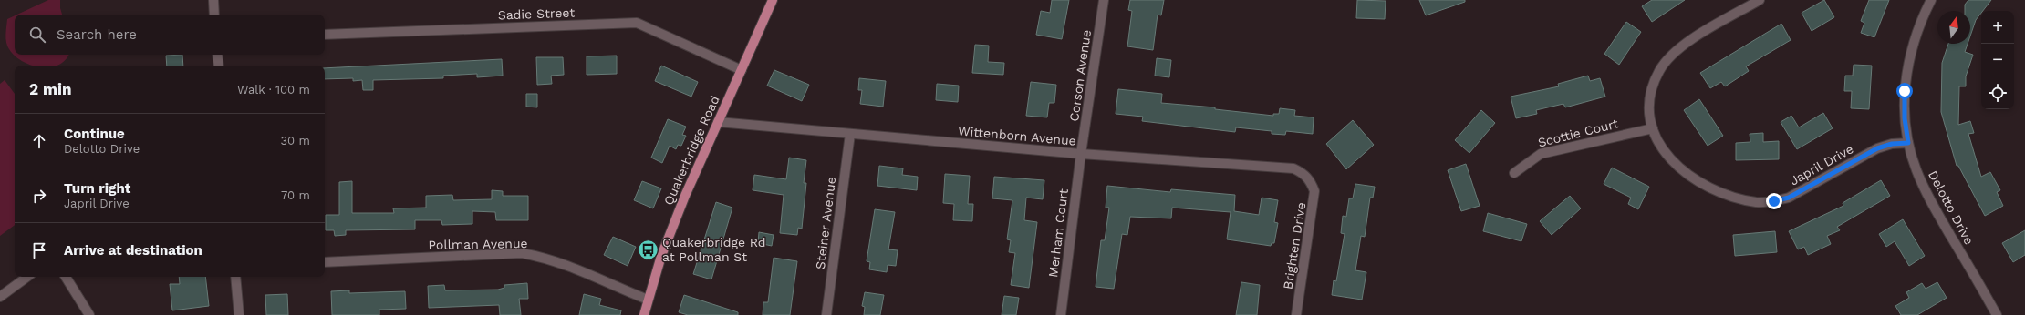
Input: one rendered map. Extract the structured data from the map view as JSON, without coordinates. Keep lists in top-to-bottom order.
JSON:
{
  "streets": {
    "main road": ["Quakerbridge Road"],
    "street": [
      "Sadie Street",
      "Corson Avenue",
      "Scottie Court",
      "Wittenborn Avenue",
      "Japril Drive",
      "Delotto Drive",
      "Steiner Avenue",
      "Merham Court",
      "Pollman Avenue",
      "Brighten Drive"
    ]
  },
  "crossings": [
    ["Sadie Street", "Quakerbridge Road"],
    ["Corson Avenue", "Wittenborn Avenue"],
    ["Corson Avenue", "Merham Court"],
    ["Scottie Court", "Japril Drive"],
    ["Wittenborn Avenue", "Quakerbridge Road"],
    ["Wittenborn Avenue", "Steiner Avenue"],
    ["Wittenborn Avenue", "Merham Court"],
    ["Wittenborn Avenue", "Brighten Drive"],
    ["Quakerbridge Road", "Pollman Avenue"],
    ["Japril Drive", "Delotto Drive"]
  ],
  "places": {
    "bus stop": ["Quakerbridge Rd at Pollman St"]
  },
  "north": "top",
  "page": {
    "map_buttons": ["+", "−"],
    "search": "Search here",
    "heading": ["2 min", "Walk · 100 m"],
    "list": [
      ["Continue", "Delotto Drive", "30 m"],
      ["Turn right", "Japril Drive", "70 m"],
      "Arrive at destination"
    ]
  }
}
